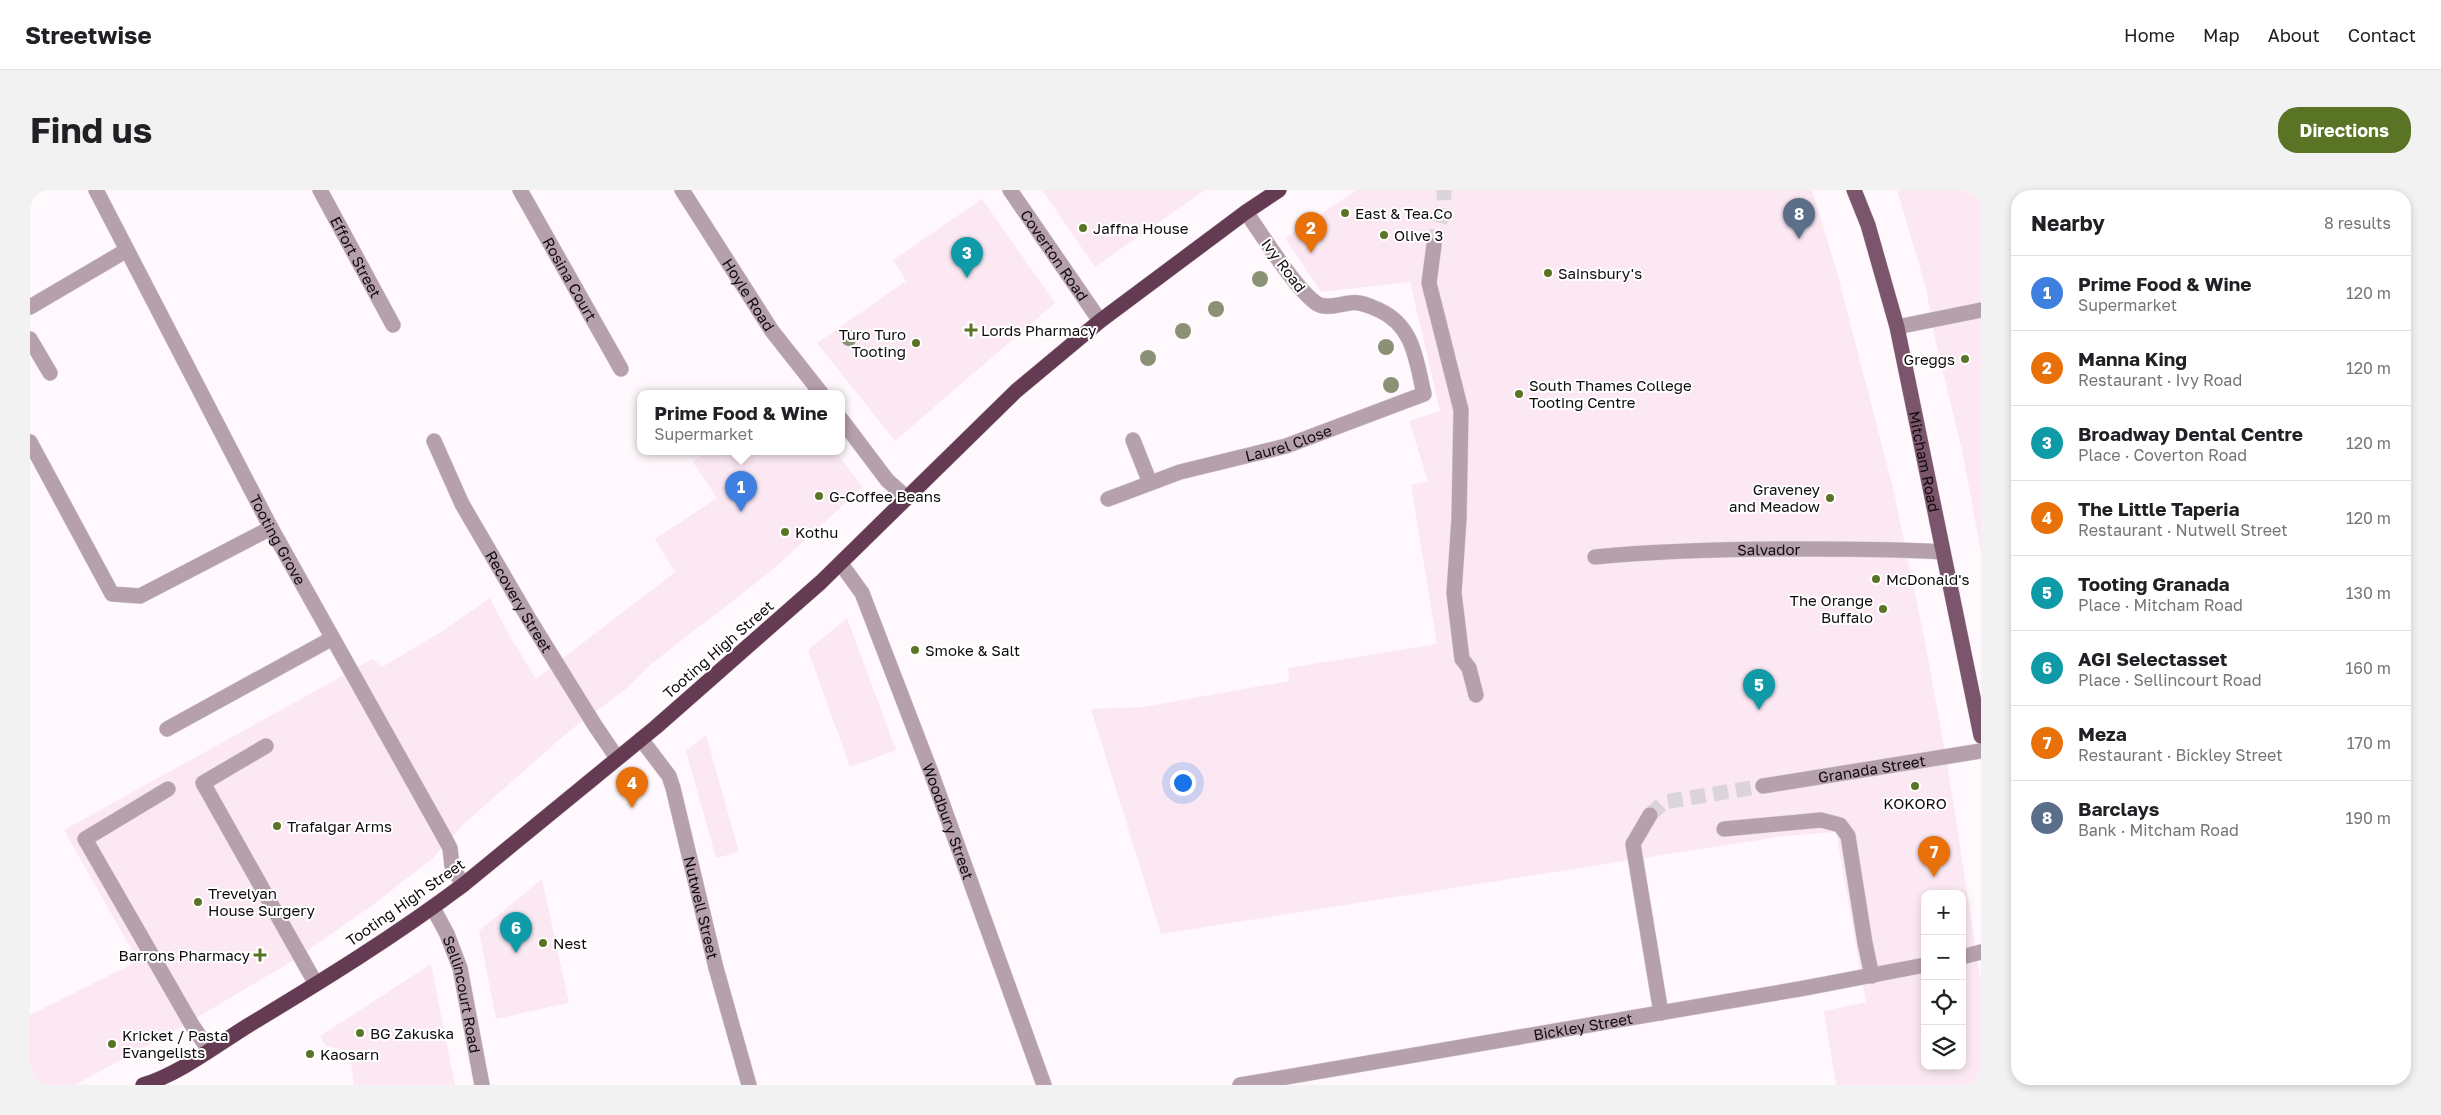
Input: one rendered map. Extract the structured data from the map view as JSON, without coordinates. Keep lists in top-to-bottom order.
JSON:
{
  "streets": {
    "highway": ["Tooting High Street"],
    "main road": ["Mitcham Road"],
    "street": [
      "Coverton Road",
      "Effort Street",
      "Ivy Road",
      "Rosina Court",
      "Hoyle Road",
      "Laurel Close",
      "Tooting Grove",
      "Salvador",
      "Recovery Street",
      "Granada Street",
      "Woodbury Street",
      "Nutwell Street",
      "Sellincourt Road",
      "Bickley Street"
    ]
  },
  "crossings": [
    ["Coverton Road", "Tooting High Street"],
    ["Ivy Road", "Laurel Close"],
    ["Ivy Road", "Tooting High Street"],
    ["Mitcham Road", "Salvador"],
    ["Tooting Grove", "Tooting High Street"],
    ["Recovery Street", "Tooting High Street"],
    ["Tooting High Street", "Woodbury Street"],
    ["Tooting High Street", "Nutwell Street"],
    ["Tooting High Street", "Sellincourt Road"]
  ],
  "places": {
    "other": [
      "East & Tea.Co",
      "Jaffna House",
      "Olive 3",
      "Sainsbury's",
      "Turo Turo Tooting",
      "Greggs",
      "South Thames College Tooting Centre",
      "G-Coffee Beans",
      "Graveney and Meadow",
      "Kothu",
      "McDonald's",
      "The Orange Buffalo",
      "Smoke & Salt",
      "KOKORO",
      "Trafalgar Arms",
      "Trevelyan House Surgery",
      "Nest",
      "BG Zakuska",
      "Kricket / Pasta Evangelists",
      "Kaosarn"
    ],
    "health": ["Lords Pharmacy", "Barrons Pharmacy"]
  },
  "page": {
    "header": "Streetwise",
    "nav": [
      "Home",
      "Map",
      "About",
      "Contact"
    ],
    "buttons": "Directions",
    "title": "Find us",
    "heading": ["Nearby", "8 results"],
    "pins": [
      "8",
      "2",
      "3",
      "1",
      "5",
      "4",
      "7",
      "6"
    ],
    "list": [
      {
        "mark": "1",
        "name": "Prime Food & Wine",
        "note": "Supermarket",
        "value": "120 m"
      },
      {
        "mark": "2",
        "name": "Manna King",
        "note": "Restaurant · Ivy Road",
        "value": "120 m"
      },
      {
        "mark": "3",
        "name": "Broadway Dental Centre",
        "note": "Place · Coverton Road",
        "value": "120 m"
      },
      {
        "mark": "4",
        "name": "The Little Taperia",
        "note": "Restaurant · Nutwell Street",
        "value": "120 m"
      },
      {
        "mark": "5",
        "name": "Tooting Granada",
        "note": "Place · Mitcham Road",
        "value": "130 m"
      },
      {
        "mark": "6",
        "name": "AGI Selectasset",
        "note": "Place · Sellincourt Road",
        "value": "160 m"
      },
      {
        "mark": "7",
        "name": "Meza",
        "note": "Restaurant · Bickley Street",
        "value": "170 m"
      },
      {
        "mark": "8",
        "name": "Barclays",
        "note": "Bank · Mitcham Road",
        "value": "190 m"
      }
    ],
    "popup": ["Prime Food & Wine", "Supermarket"],
    "map_buttons": ["+", "−"]
  }
}
